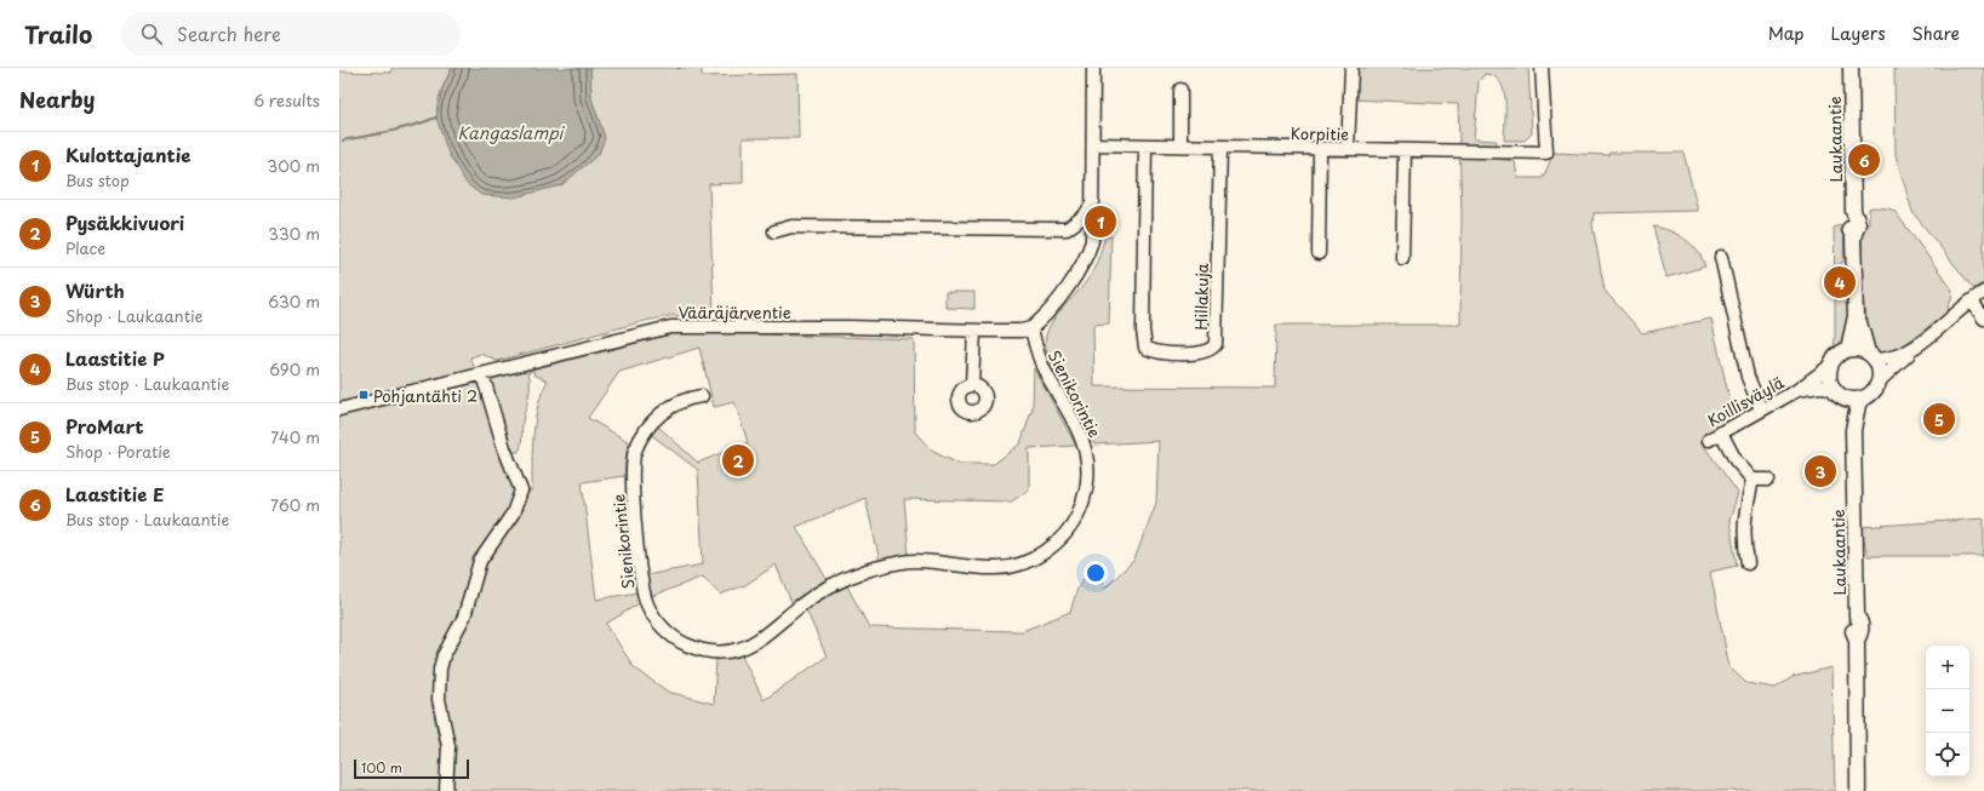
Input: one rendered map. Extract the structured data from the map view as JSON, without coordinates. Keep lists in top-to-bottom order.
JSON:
{
  "streets": {
    "main road": ["Laukaantie"],
    "street": [
      "Korpitie",
      "Hillakuja",
      "Vääräjärventie",
      "Sienikorintie",
      "Koillisväylä"
    ]
  },
  "crossings": [
    ["Korpitie", "Hillakuja"],
    ["Laukaantie", "Koillisväylä"],
    ["Vääräjärventie", "Sienikorintie"]
  ],
  "water": ["Kangaslampi"],
  "places": {
    "transit": ["Pohjantähti 2"]
  },
  "scale_bar": "100 m",
  "page": {
    "header": "Trailo",
    "search": "Search here",
    "nav": ["Map", "Layers", "Share"],
    "heading": ["Nearby", "6 results"],
    "list": [
      {
        "mark": "1",
        "name": "Kulottajantie",
        "note": "Bus stop",
        "value": "300 m"
      },
      {
        "mark": "2",
        "name": "Pysäkkivuori",
        "note": "Place",
        "value": "330 m"
      },
      {
        "mark": "3",
        "name": "Würth",
        "note": "Shop · Laukaantie",
        "value": "630 m"
      },
      {
        "mark": "4",
        "name": "Laastitie P",
        "note": "Bus stop · Laukaantie",
        "value": "690 m"
      },
      {
        "mark": "5",
        "name": "ProMart",
        "note": "Shop · Poratie",
        "value": "740 m"
      },
      {
        "mark": "6",
        "name": "Laastitie E",
        "note": "Bus stop · Laukaantie",
        "value": "760 m"
      }
    ],
    "pins": [
      "6",
      "1",
      "4",
      "5",
      "2",
      "3"
    ],
    "map_buttons": ["+", "−"],
    "scale": "100 m"
  }
}
